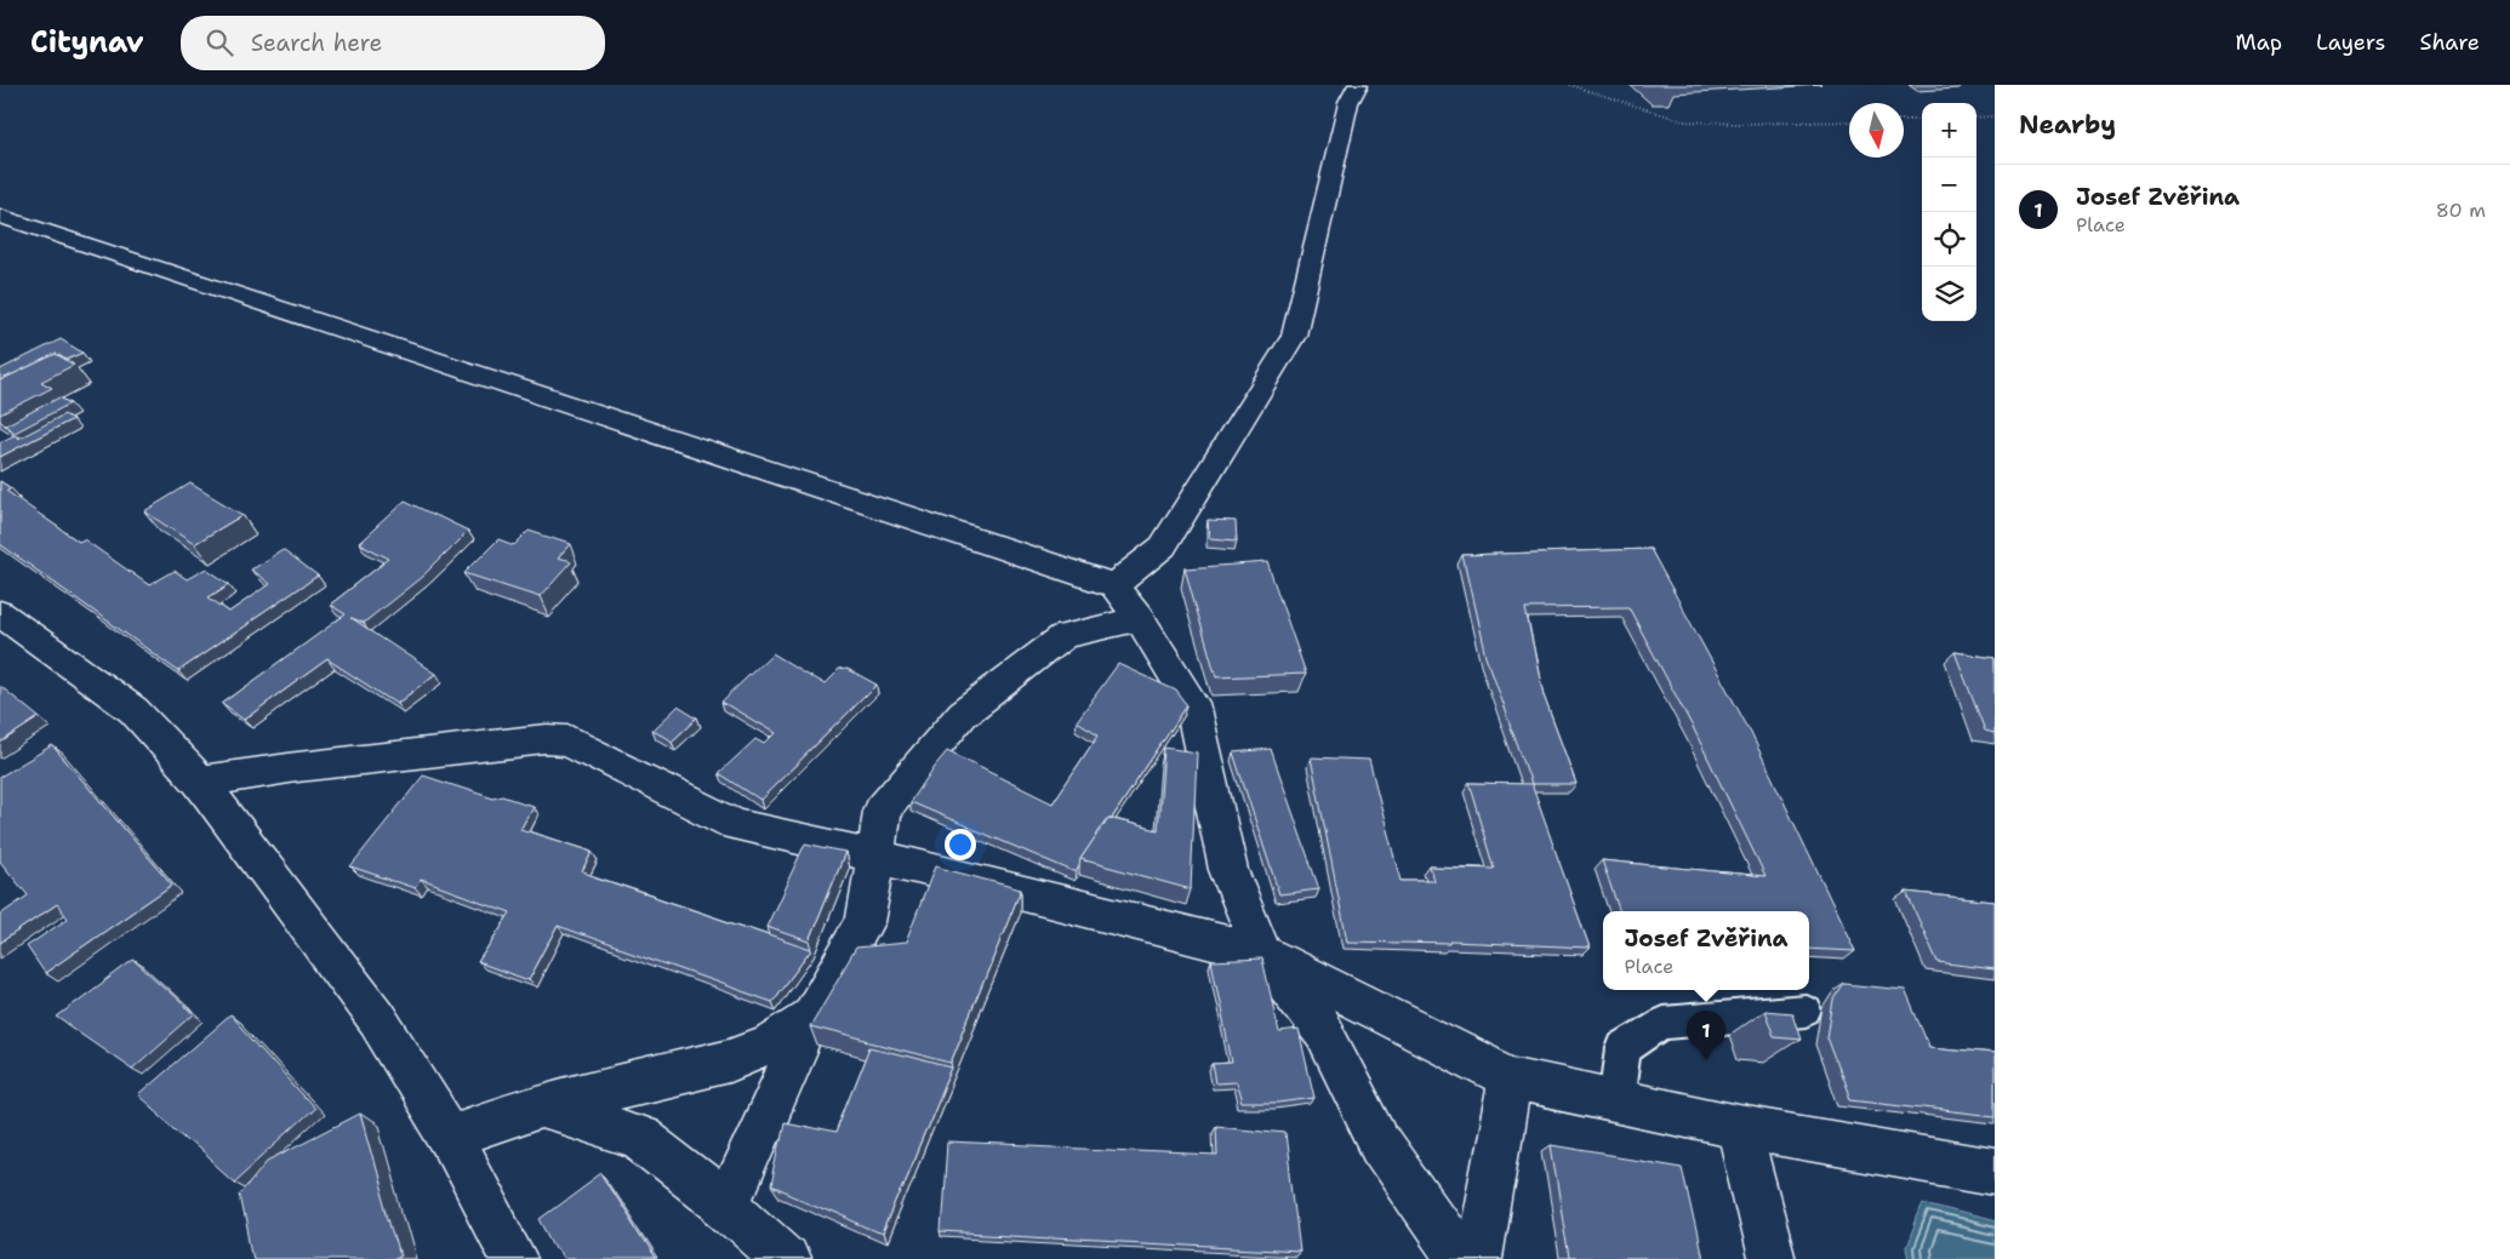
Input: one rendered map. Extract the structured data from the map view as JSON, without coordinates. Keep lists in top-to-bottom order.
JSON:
{
  "north": "bottom",
  "page": {
    "header": "Citynav",
    "search": "Search here",
    "nav": ["Map", "Layers", "Share"],
    "heading": "Nearby",
    "map_buttons": ["+", "−"],
    "list": [
      {
        "mark": "1",
        "name": "Josef Zvěřina",
        "note": "Place",
        "value": "80 m"
      }
    ],
    "popup": ["Josef Zvěřina", "Place"],
    "pins": "1"
  }
}
